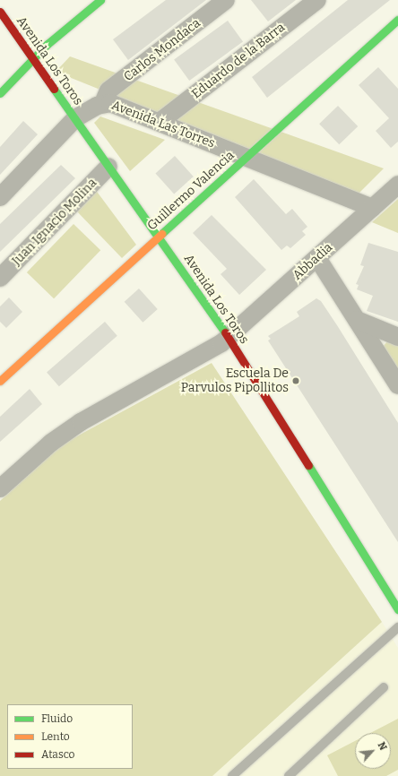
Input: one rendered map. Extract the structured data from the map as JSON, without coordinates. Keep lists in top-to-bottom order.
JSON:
{
  "streets": {
    "main road": ["Avenida Los Toros", "Guillermo Valencia"],
    "street": [
      "Carlos Mondaca",
      "Eduardo de la Barra",
      "Avenida Las Torres",
      "Juan Ignacio Molina",
      "Abbadia"
    ]
  },
  "crossings": [
    ["Carlos Mondaca", "Avenida Las Torres"],
    ["Avenida Los Toros", "Avenida Las Torres"],
    ["Avenida Los Toros", "Guillermo Valencia"],
    ["Avenida Los Toros", "Juan Ignacio Molina"],
    ["Avenida Los Toros", "Abbadia"],
    ["Eduardo de la Barra", "Avenida Las Torres"],
    ["Avenida Las Torres", "Guillermo Valencia"],
    ["Avenida Las Torres", "Abbadia"]
  ],
  "places": ["Escuela De Parvulos Pipollitos"],
  "legend": ["Fluido", "Lento", "Atasco"],
  "north": "top right"
}
